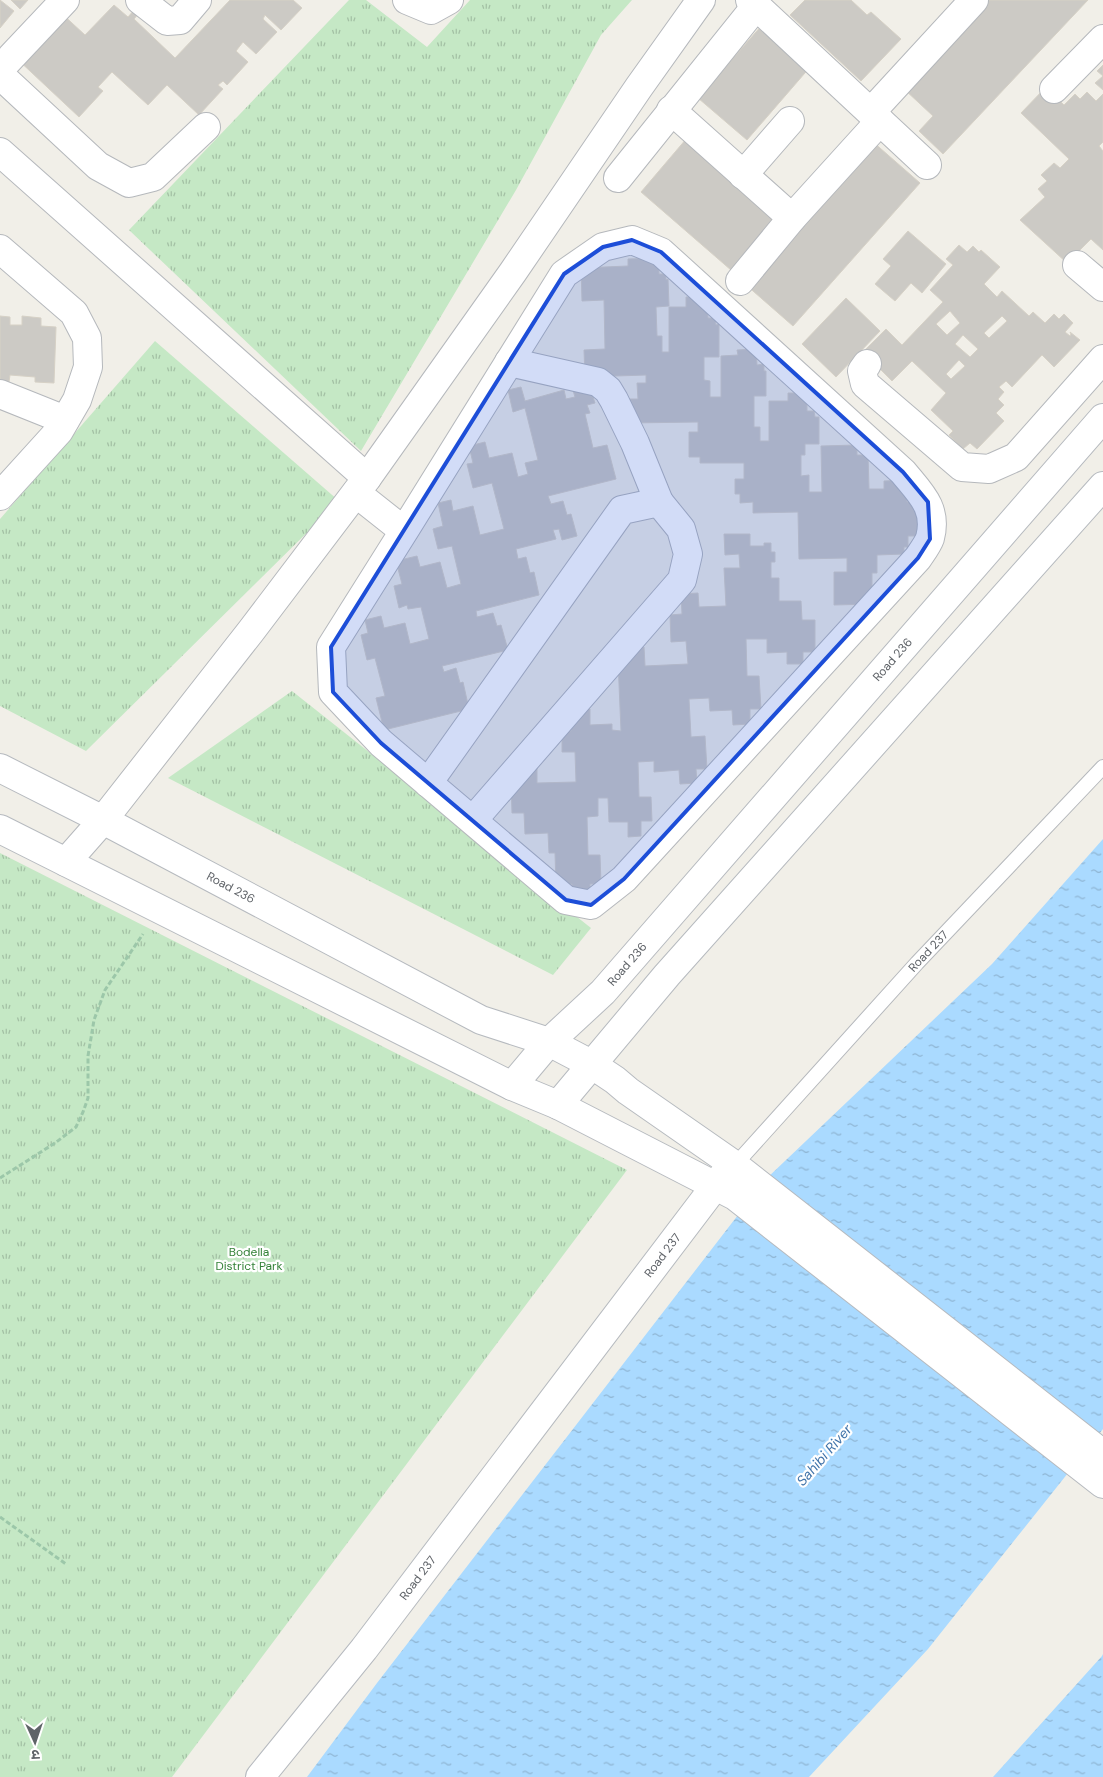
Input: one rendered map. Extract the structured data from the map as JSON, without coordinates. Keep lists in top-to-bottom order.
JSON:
{
  "streets": {
    "street": ["Road 236", "Road 237"]
  },
  "water": ["Sahibi River"],
  "parks": ["Bodella District Park"],
  "north": "bottom"
}
